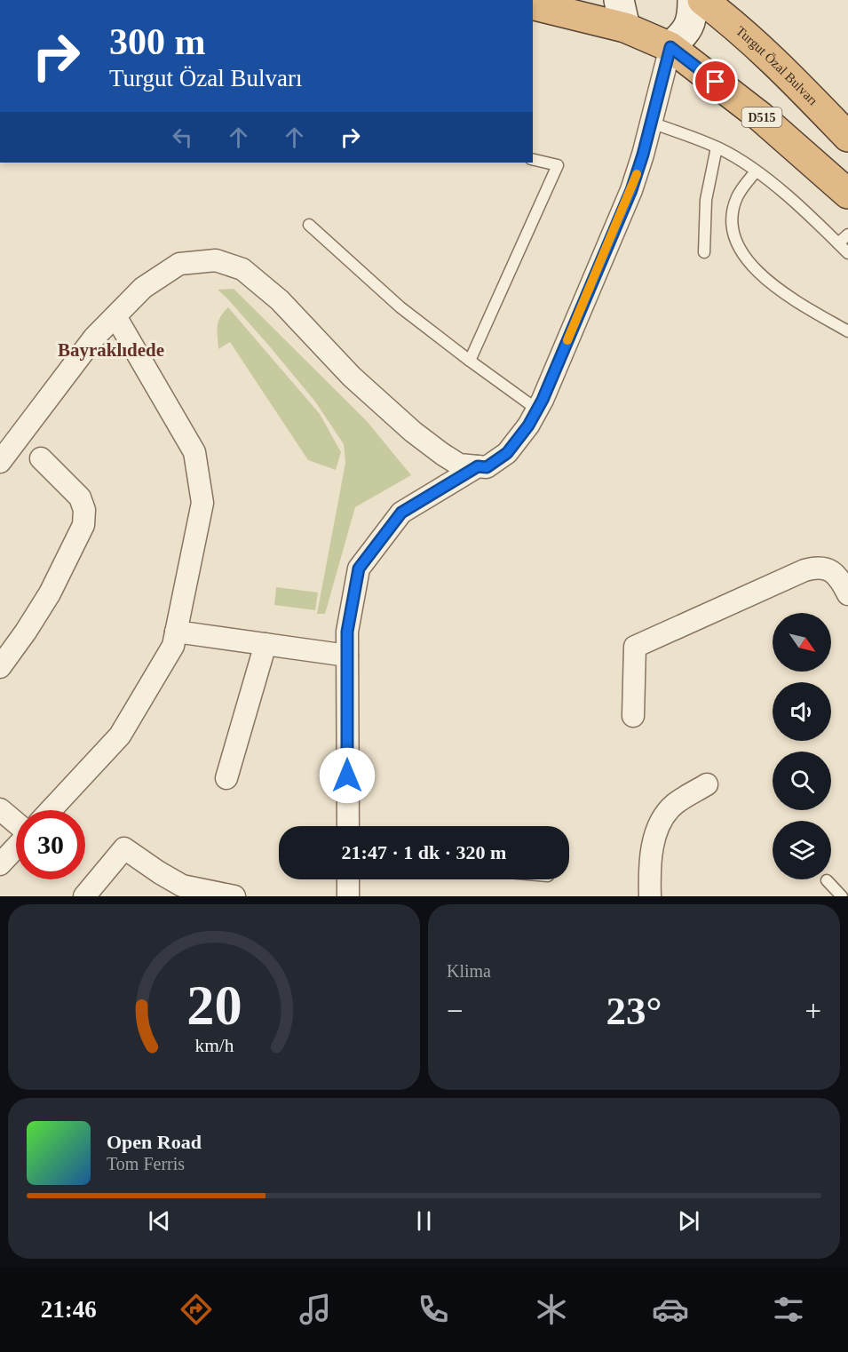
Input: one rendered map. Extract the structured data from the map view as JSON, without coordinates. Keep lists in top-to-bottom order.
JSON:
{
  "streets": {
    "highway": ["Turgut Özal Bulvarı", "D515"]
  },
  "districts": ["Bayraklıdede"],
  "north": "bottom right",
  "page": {
    "turn": ["300 m", "Turgut Özal Bulvarı"],
    "limit": "30",
    "trip": "21:47 · 1 dk · 320 m",
    "tile": "Klima",
    "heat": ["−", "23°", "+"],
    "song": ["Open Road", "Tom Ferris"],
    "tabs": "21:46",
    "gauge": ["20", "km/h"]
  }
}
